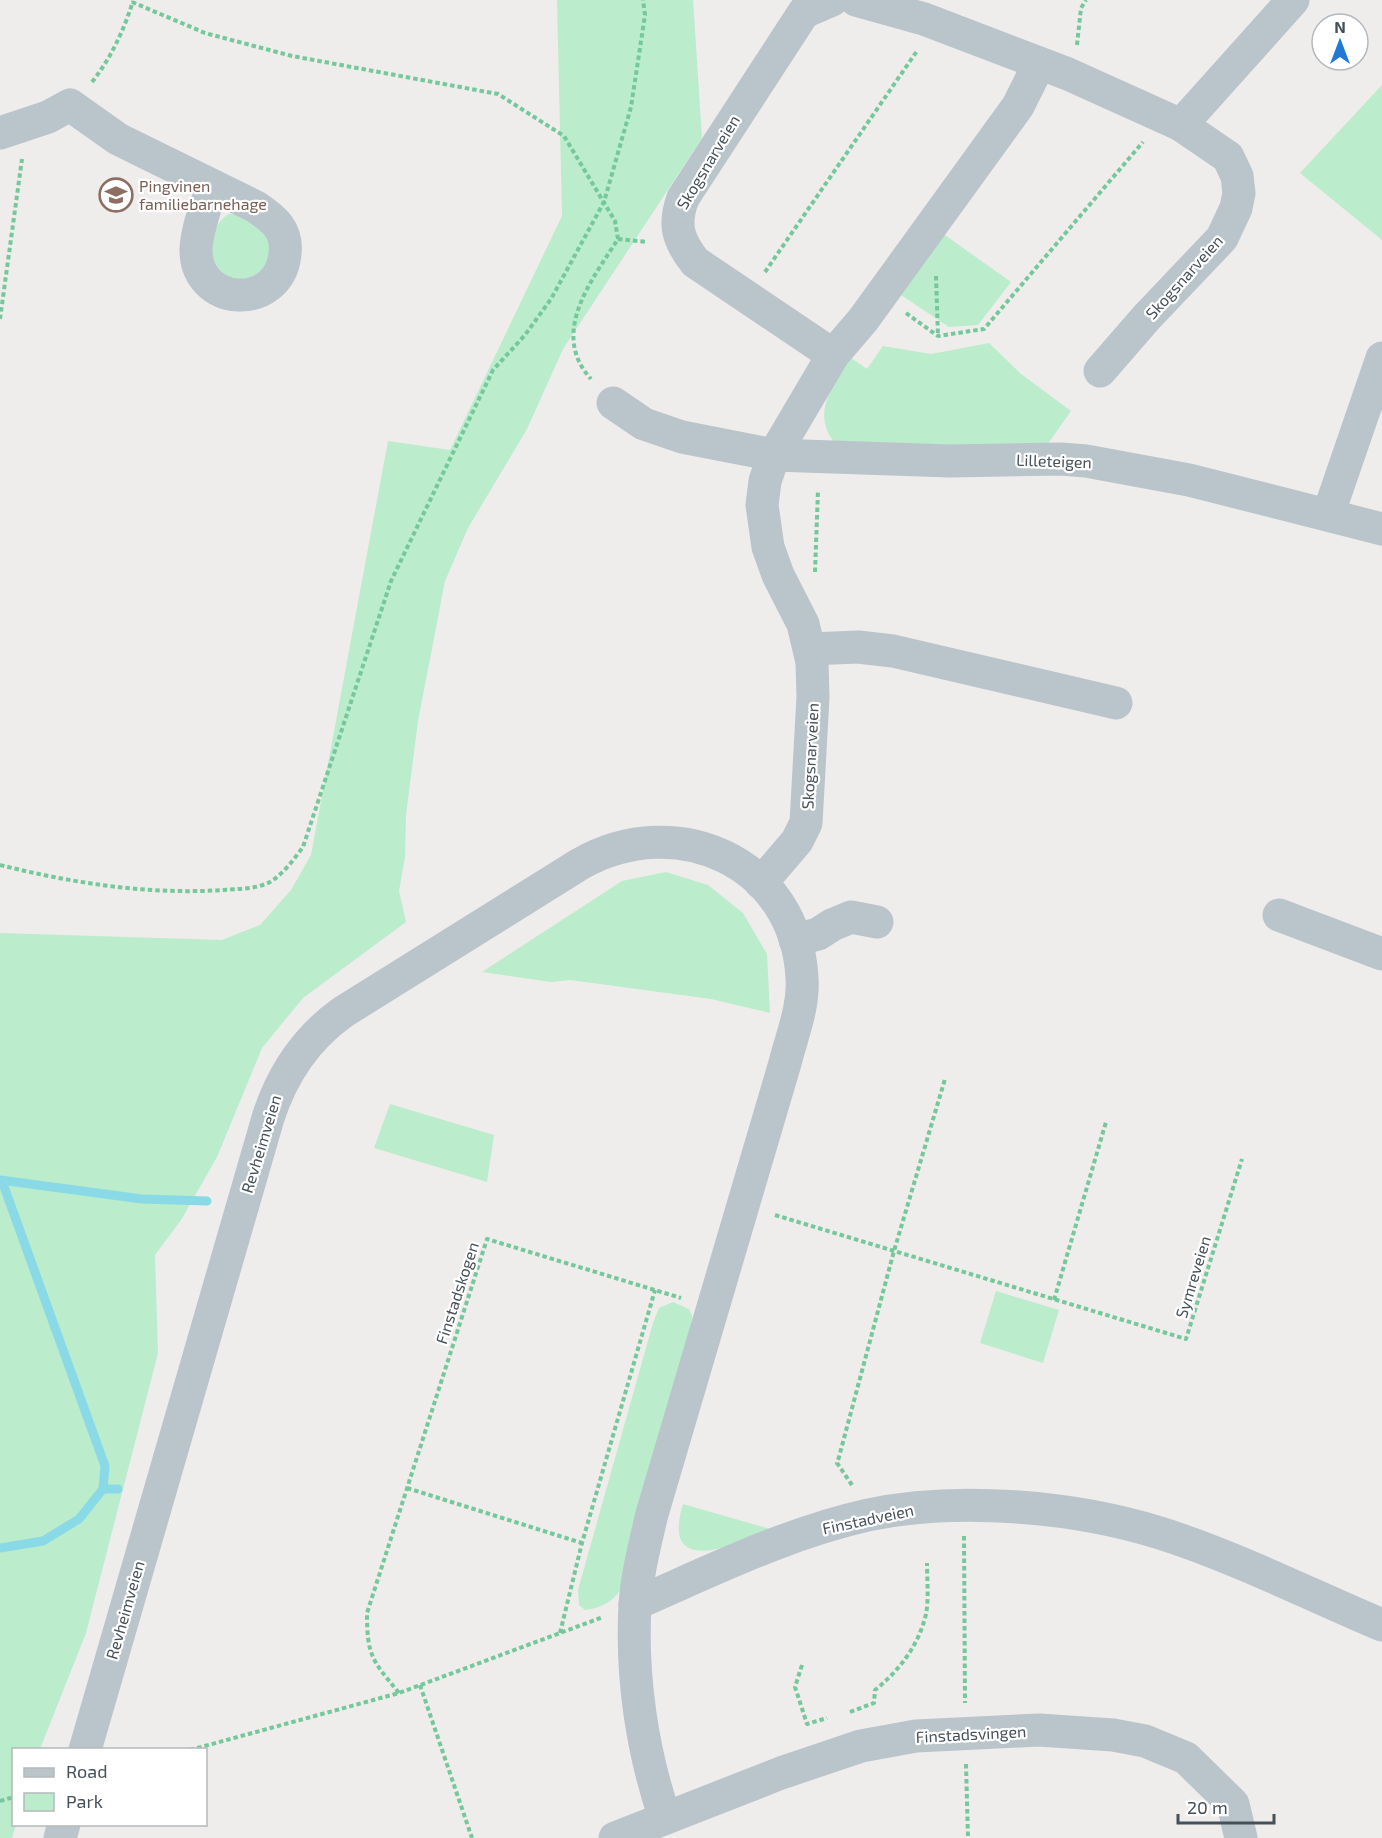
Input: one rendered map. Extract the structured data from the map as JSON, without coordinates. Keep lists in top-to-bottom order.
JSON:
{
  "streets": {
    "street": [
      "Skogsnarveien",
      "Lilleteigen",
      "Revheimveien",
      "Finstadveien",
      "Finstadsvingen"
    ],
    "path": ["Symreveien", "Finstadskogen"]
  },
  "crossings": [
    ["Skogsnarveien", "Lilleteigen"],
    ["Skogsnarveien", "Revheimveien"],
    ["Revheimveien", "Symreveien"],
    ["Revheimveien", "Finstadskogen"],
    ["Revheimveien", "Finstadveien"]
  ],
  "places": {
    "school or university": ["Pingvinen familiebarnehage"]
  },
  "legend": ["Road", "Park"],
  "scale_bar": "20 m",
  "north": "top"
}
